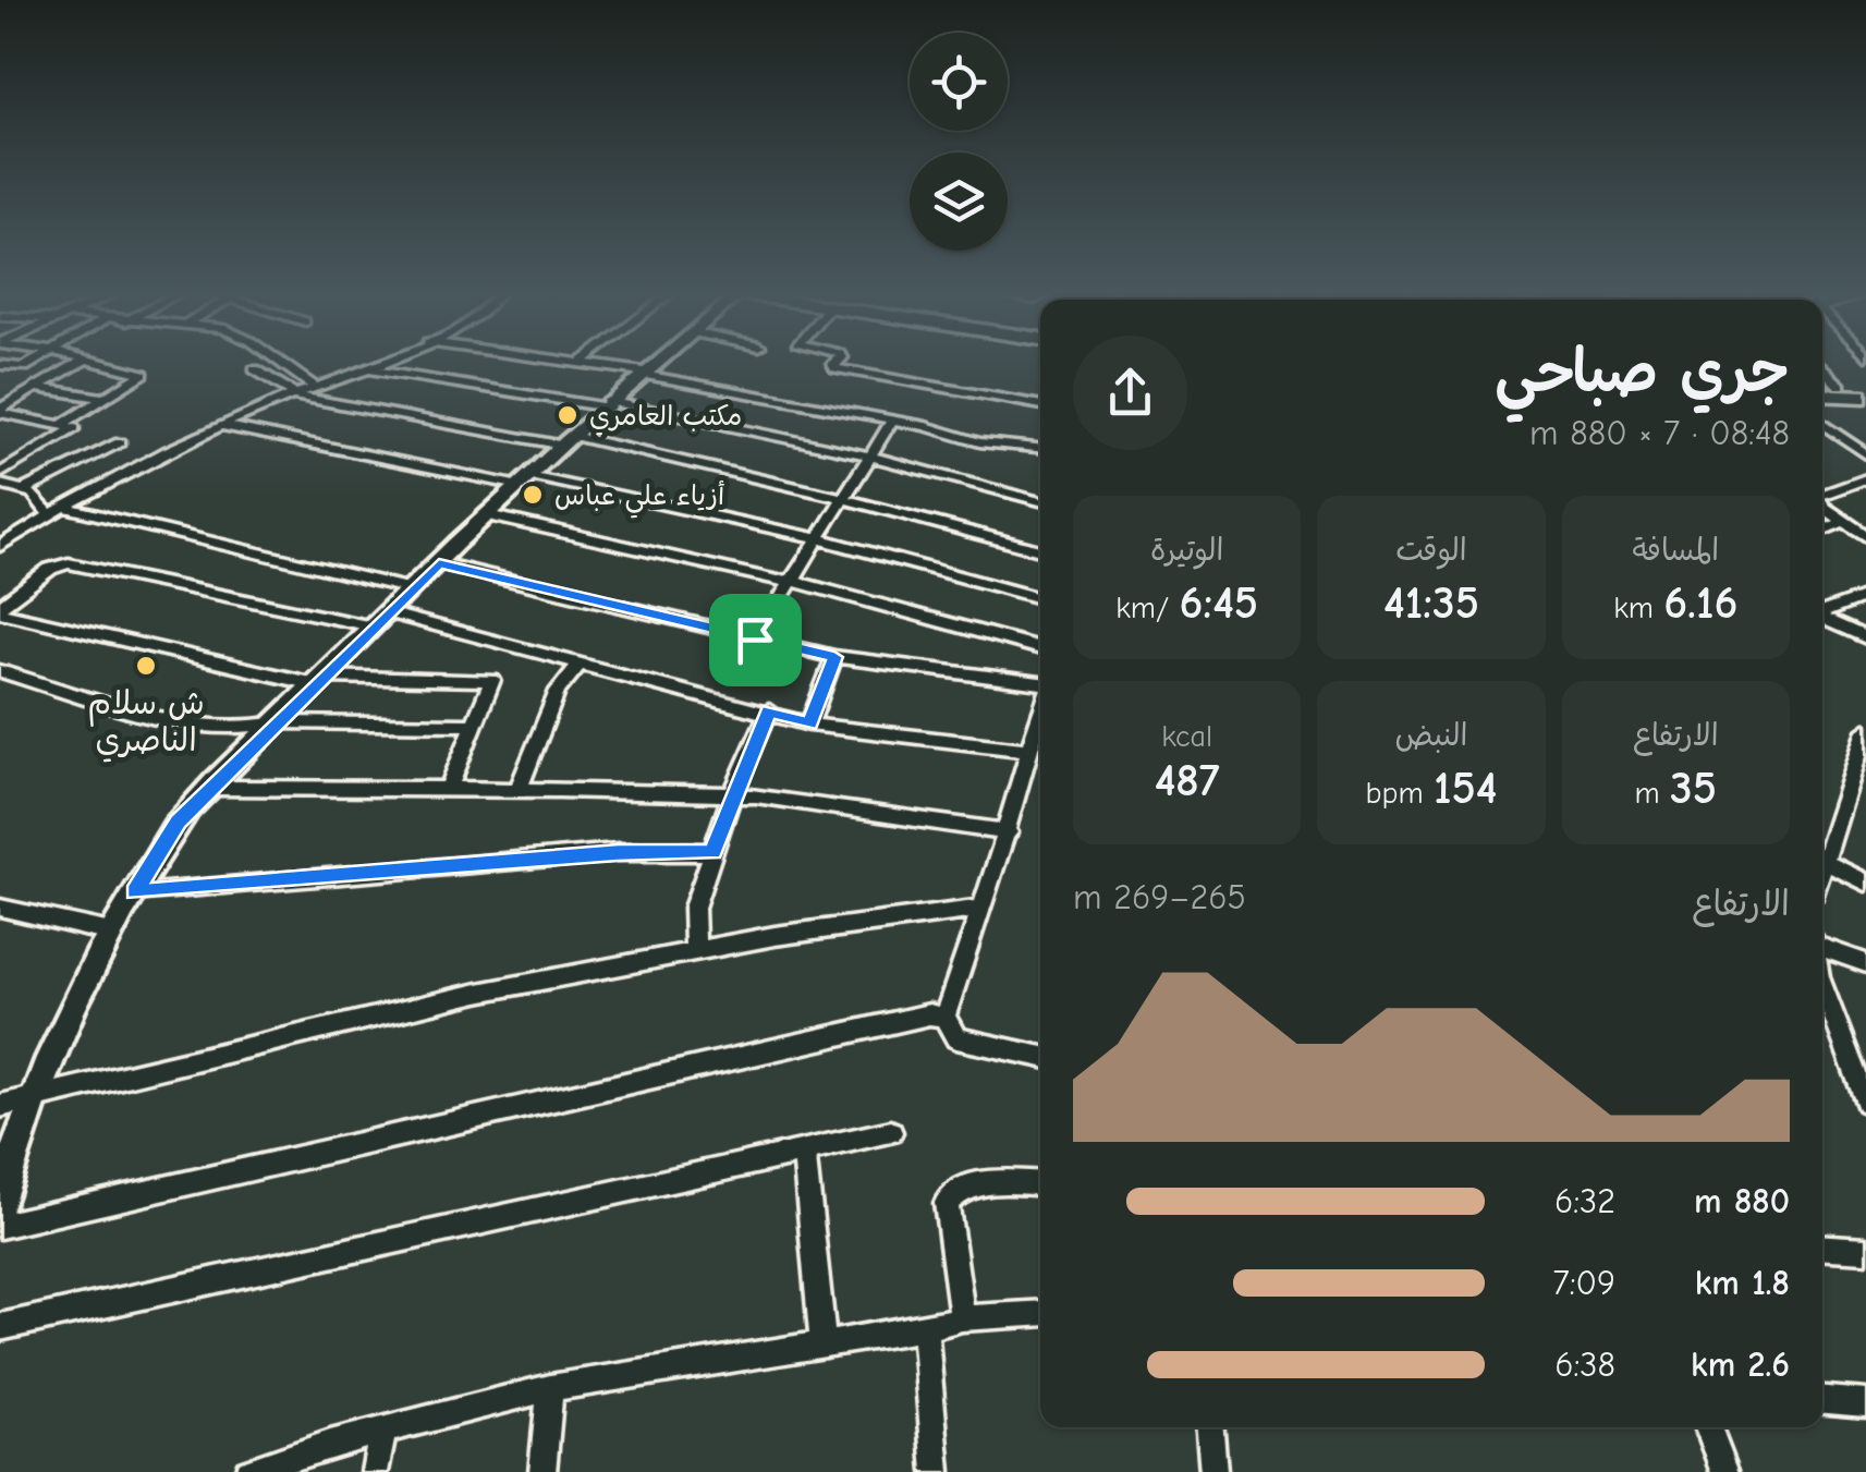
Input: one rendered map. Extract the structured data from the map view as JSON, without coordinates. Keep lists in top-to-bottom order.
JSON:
{
  "places": ["مكتب العامري", "أزياء علي عباس", "ش سلام الناصري"],
  "page": {
    "heading": ["جري صباحي", "08:48 · 7 × 880 m"],
    "stats": [
      ["المسافة", "6.16 km"],
      ["الوقت", "41:35"],
      ["الوتيرة", "6:45 /km"],
      ["الارتفاع", "35 m"],
      ["النبض", "154 bpm"],
      ["kcal", "487"]
    ],
    "chart": ["الارتفاع", "265–269 m"],
    "list": [
      {
        "name": "880 m",
        "note": "6:32"
      },
      {
        "name": "1.8 km",
        "note": "7:09"
      },
      {
        "name": "2.6 km",
        "note": "6:38"
      }
    ]
  }
}
